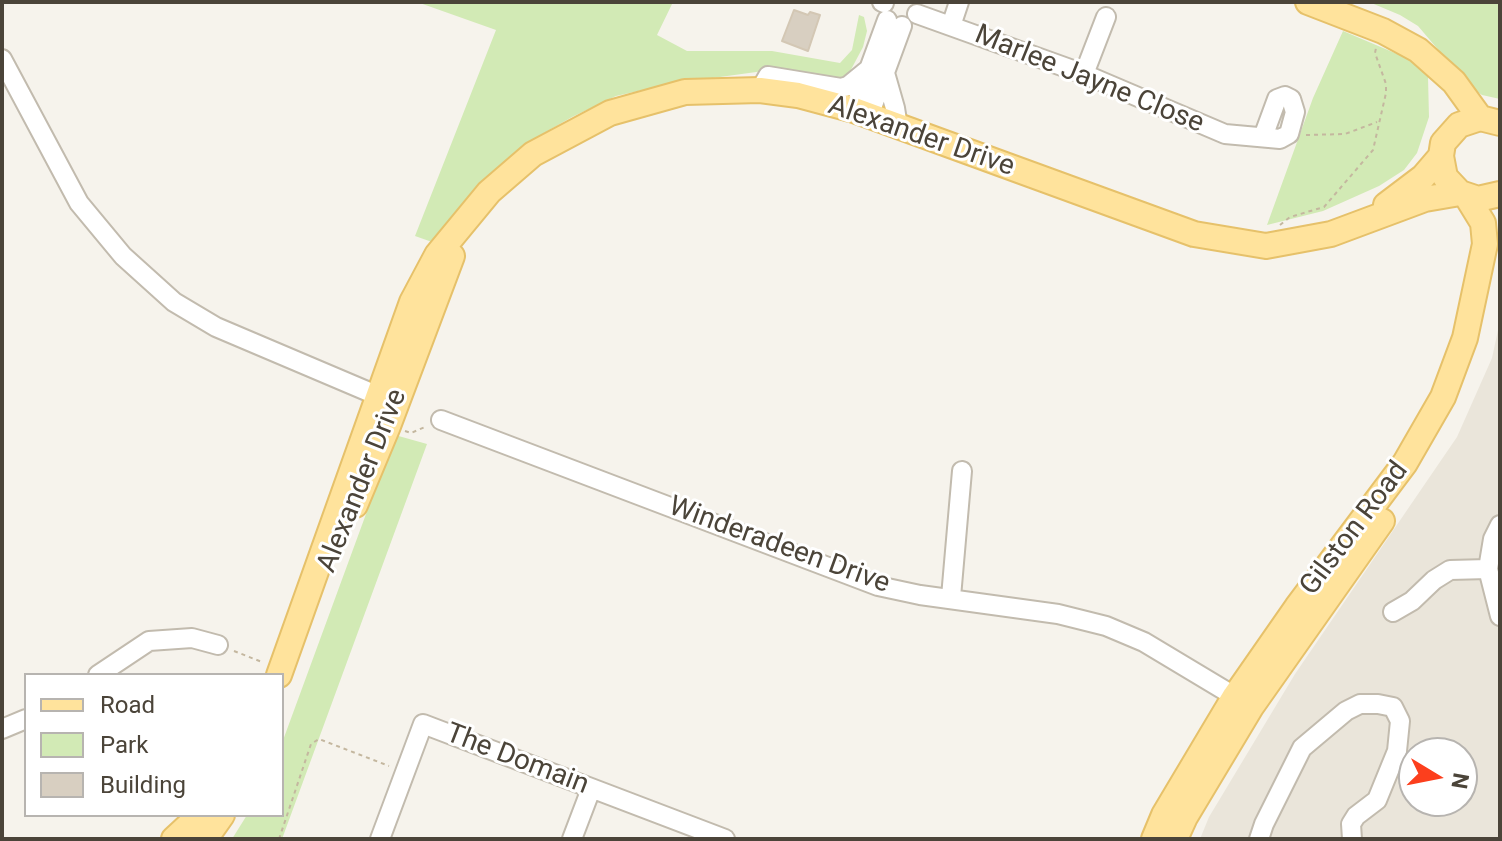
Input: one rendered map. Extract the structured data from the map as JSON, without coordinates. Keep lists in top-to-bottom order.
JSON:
{
  "streets": {
    "main road": ["Alexander Drive", "Gilston Road"],
    "street": ["Marlee Jayne Close", "Winderadeen Drive", "The Domain"]
  },
  "crossings": [
    ["Marlee Jayne Close", "Alexander Drive"],
    ["Alexander Drive", "Gilston Road"],
    ["Gilston Road", "Winderadeen Drive"]
  ],
  "legend": ["Road", "Park", "Building"],
  "north": "right"
}
